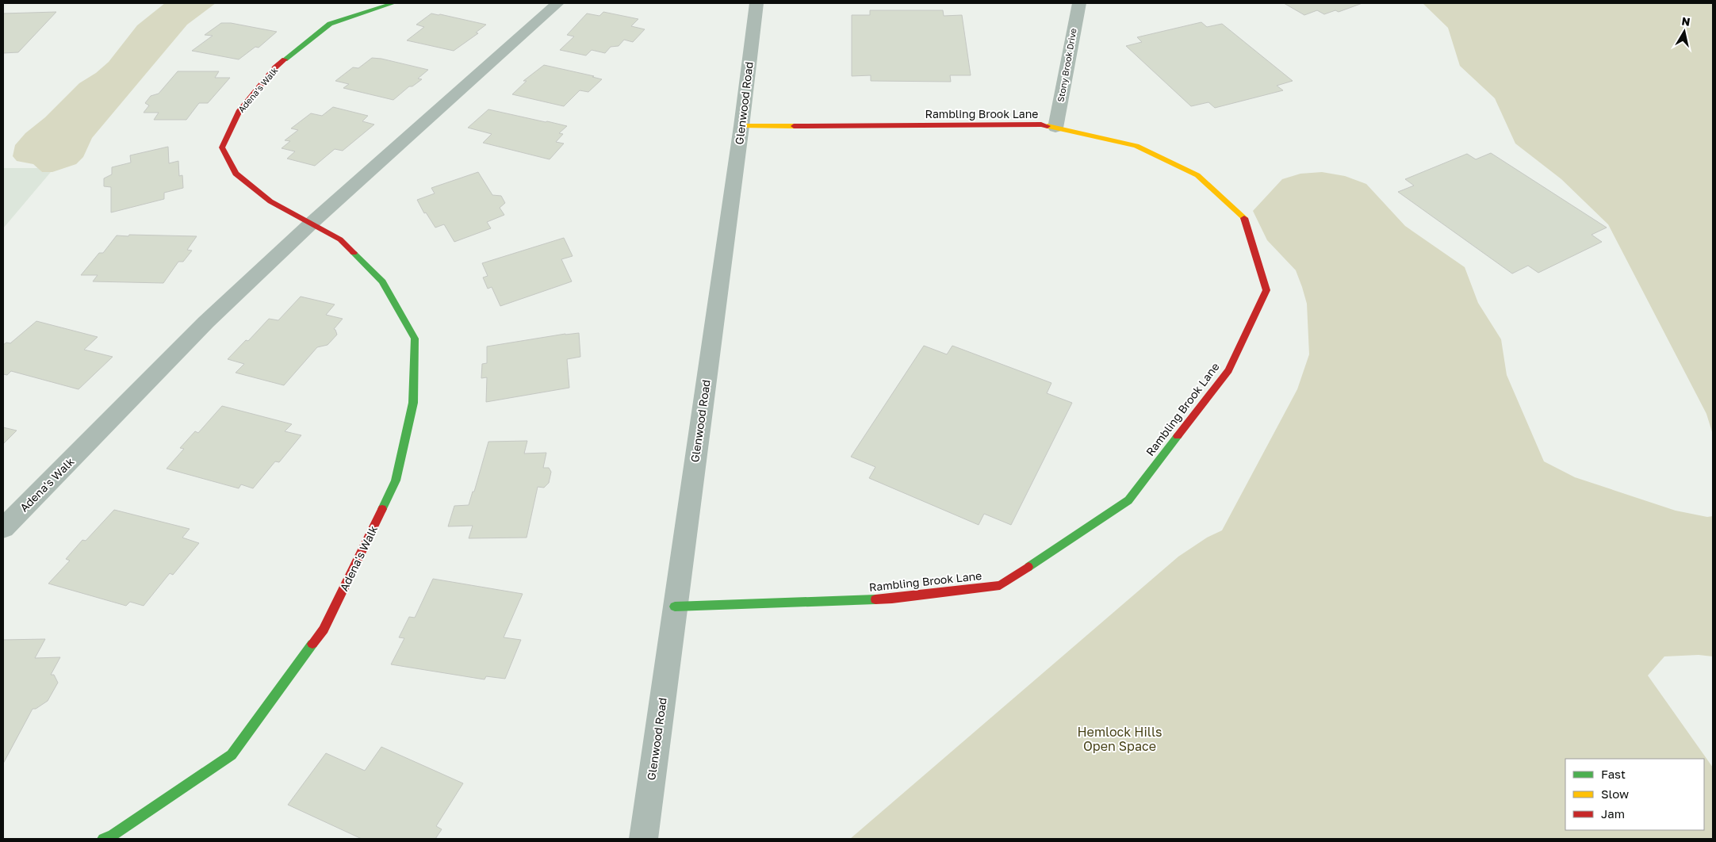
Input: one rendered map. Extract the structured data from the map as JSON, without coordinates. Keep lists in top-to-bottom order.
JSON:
{
  "streets": {
    "street": [
      "Stony Brook Drive",
      "Adena's Walk",
      "Glenwood Road",
      "Rambling Brook Lane"
    ]
  },
  "crossings": [
    ["Stony Brook Drive", "Rambling Brook Lane"],
    ["Glenwood Road", "Rambling Brook Lane"]
  ],
  "parks": ["Hemlock Hills Open Space"],
  "legend": ["Fast", "Slow", "Jam"],
  "north": "top"
}
